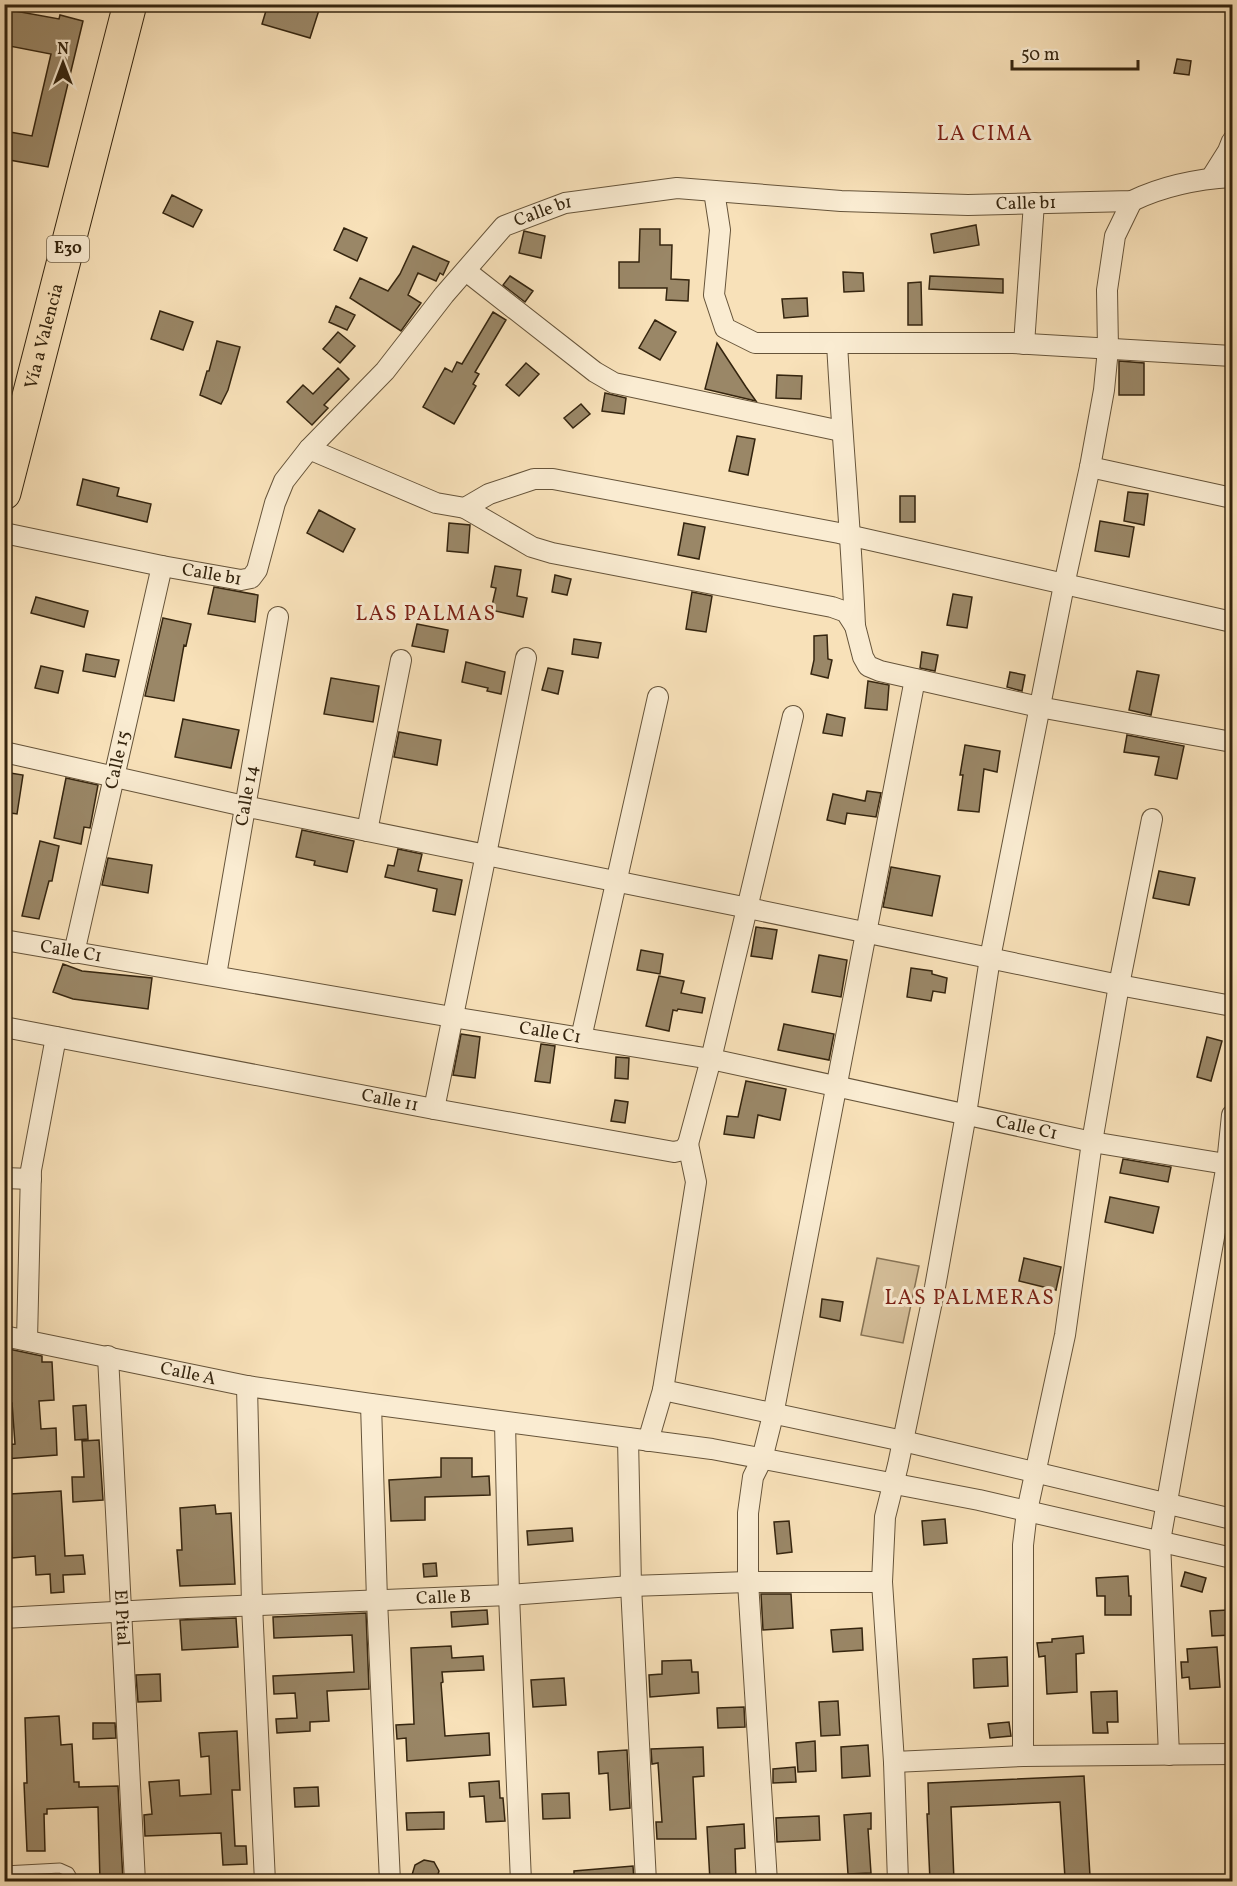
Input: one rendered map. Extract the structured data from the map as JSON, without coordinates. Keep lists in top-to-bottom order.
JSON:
{
  "streets": {
    "highway": ["E30", "Vía a Valencia"],
    "street": [
      "Calle b1",
      "Calle 15",
      "Calle 14",
      "Calle C1",
      "Calle 11",
      "Calle A",
      "Calle B",
      "El Pital"
    ]
  },
  "crossings": [
    ["Calle b1", "Calle 15"],
    ["Calle 15", "Calle C1"],
    ["Calle 14", "Calle C1"],
    ["Calle A", "El Pital"],
    ["Calle B", "El Pital"]
  ],
  "districts": ["LA CIMA", "LAS PALMAS", "LAS PALMERAS"],
  "scale_bar": "50 m",
  "north": "top"
}
